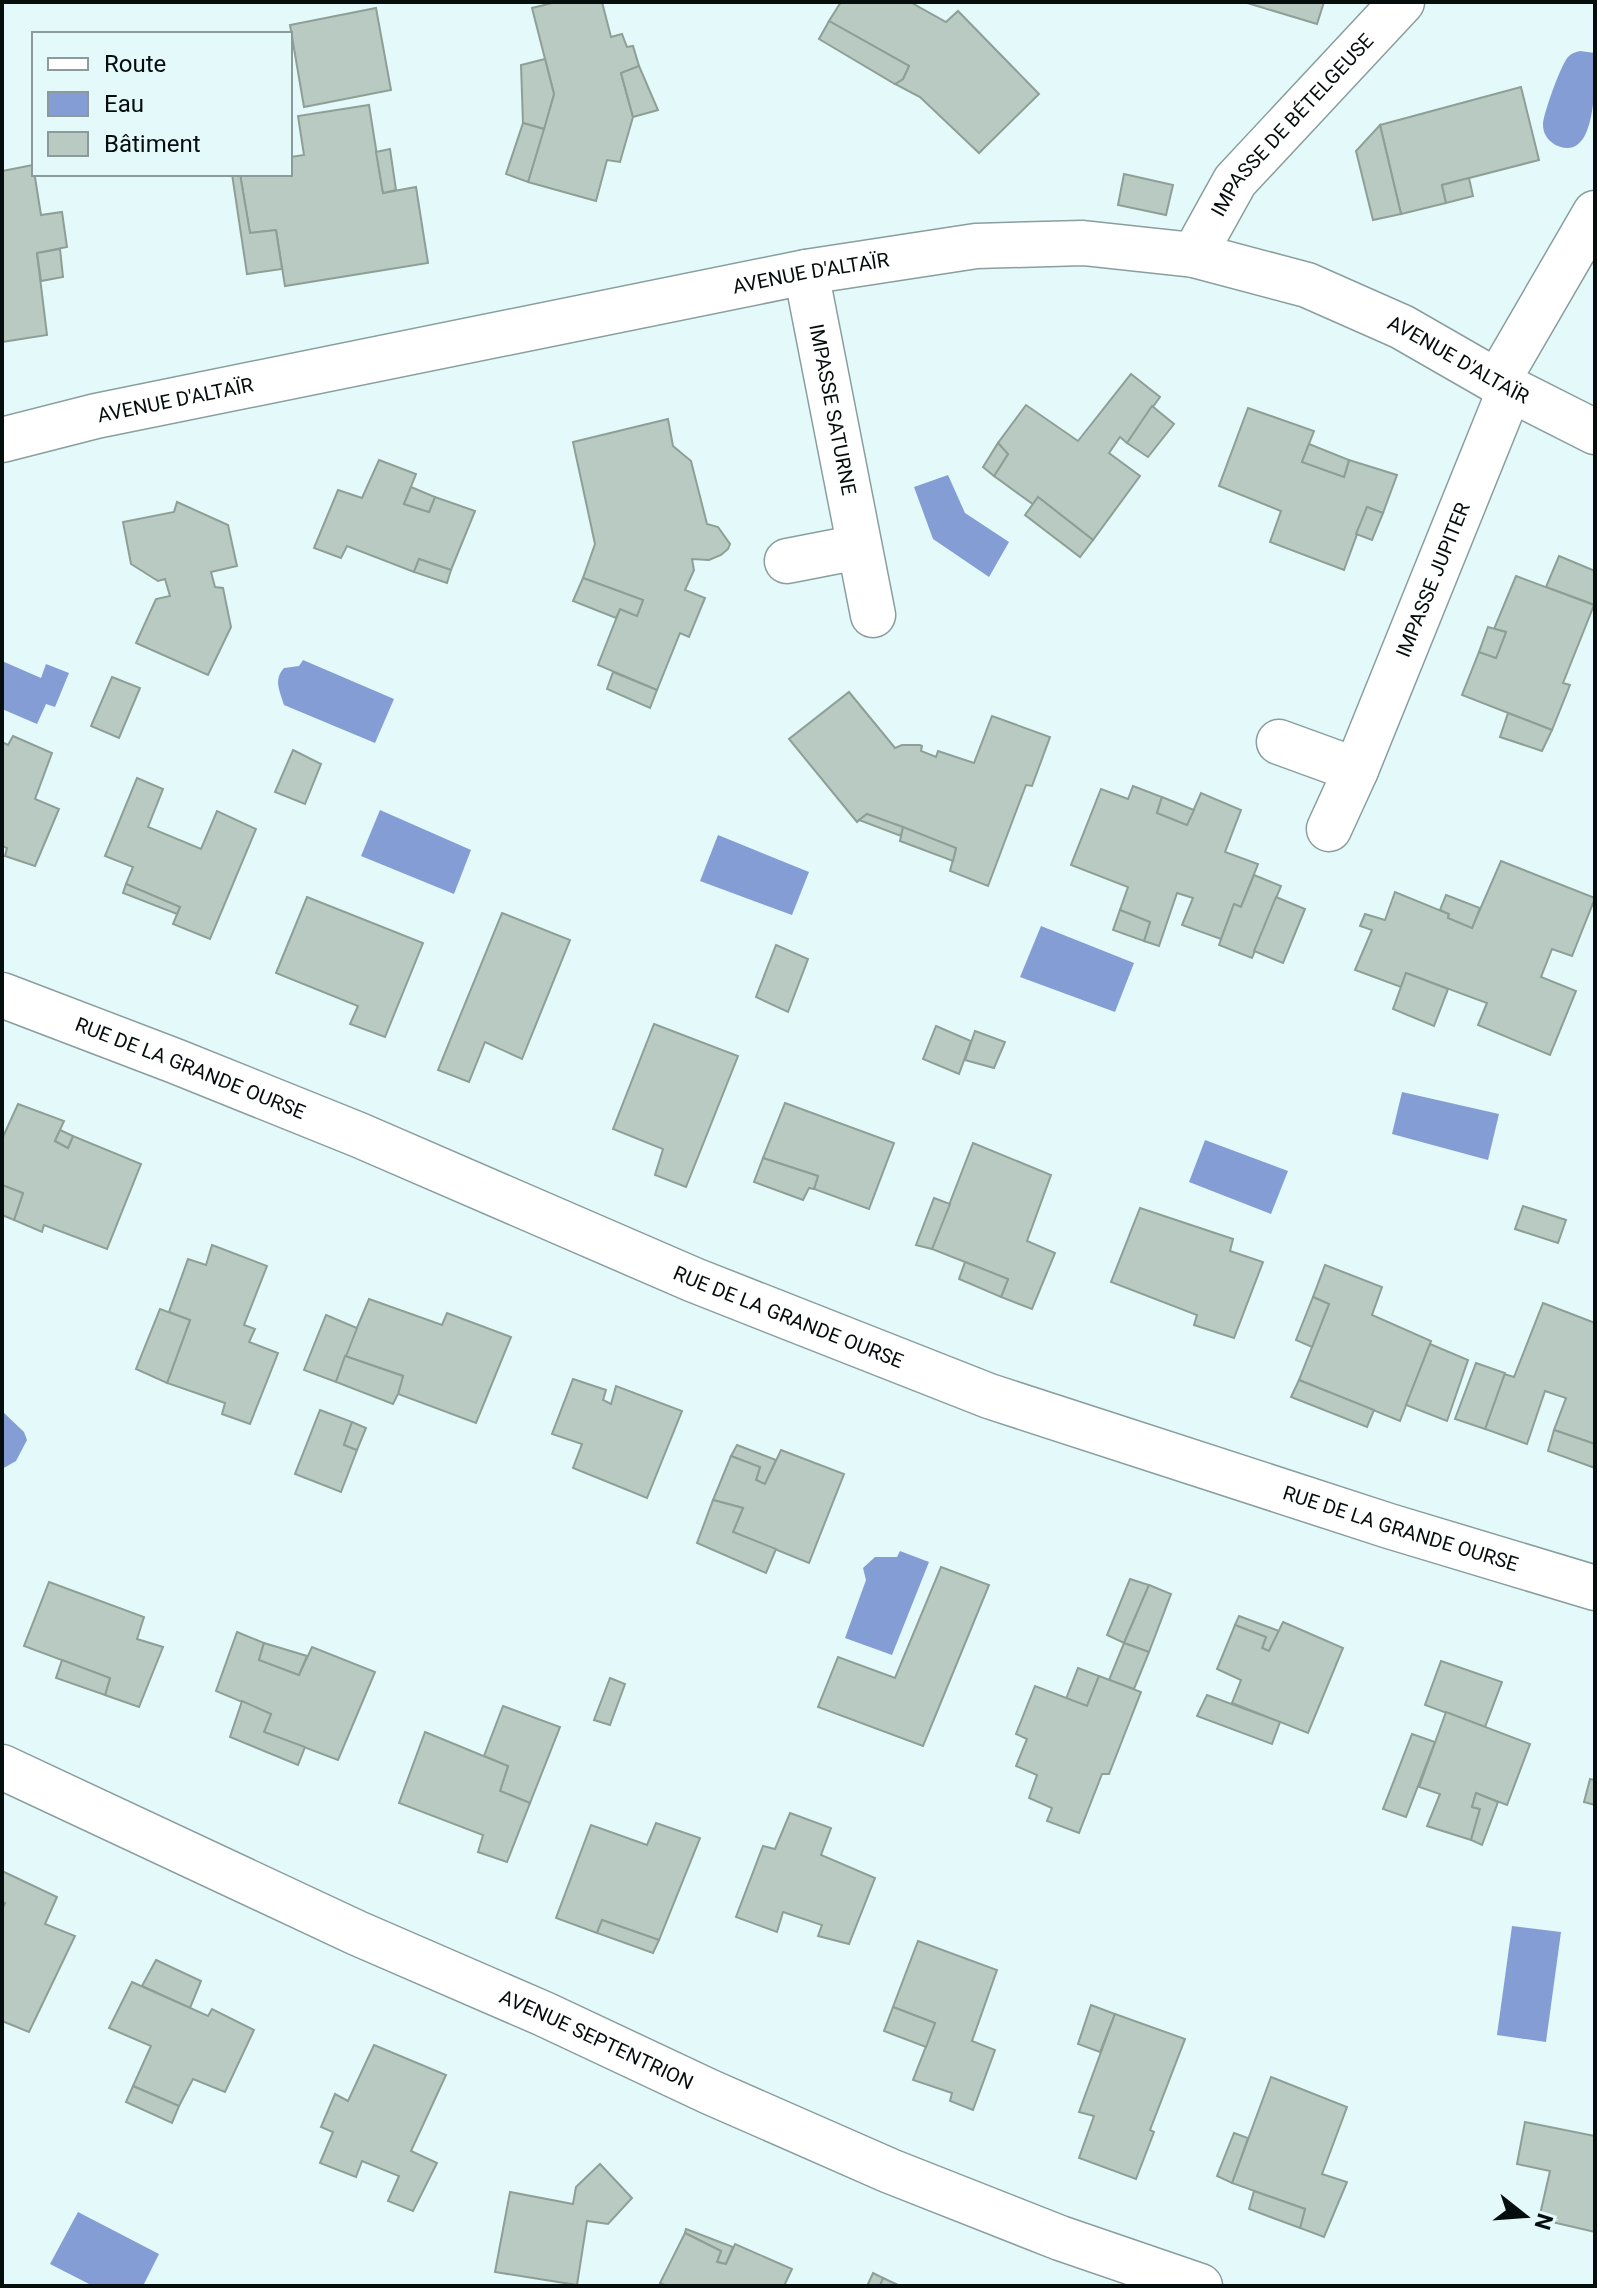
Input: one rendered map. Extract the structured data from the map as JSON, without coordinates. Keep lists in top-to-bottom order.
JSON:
{
  "streets": {
    "street": [
      "IMPASSE DE BÉTELGEUSE",
      "AVENUE D'ALTAÏR",
      "IMPASSE SATURNE",
      "IMPASSE JUPITER",
      "RUE DE LA GRANDE OURSE",
      "AVENUE SEPTENTRION"
    ]
  },
  "crossings": [
    ["IMPASSE DE BÉTELGEUSE", "AVENUE D'ALTAÏR"],
    ["AVENUE D'ALTAÏR", "IMPASSE SATURNE"],
    ["AVENUE D'ALTAÏR", "IMPASSE JUPITER"]
  ],
  "legend": ["Route", "Eau", "Bâtiment"],
  "north": "right"
}
